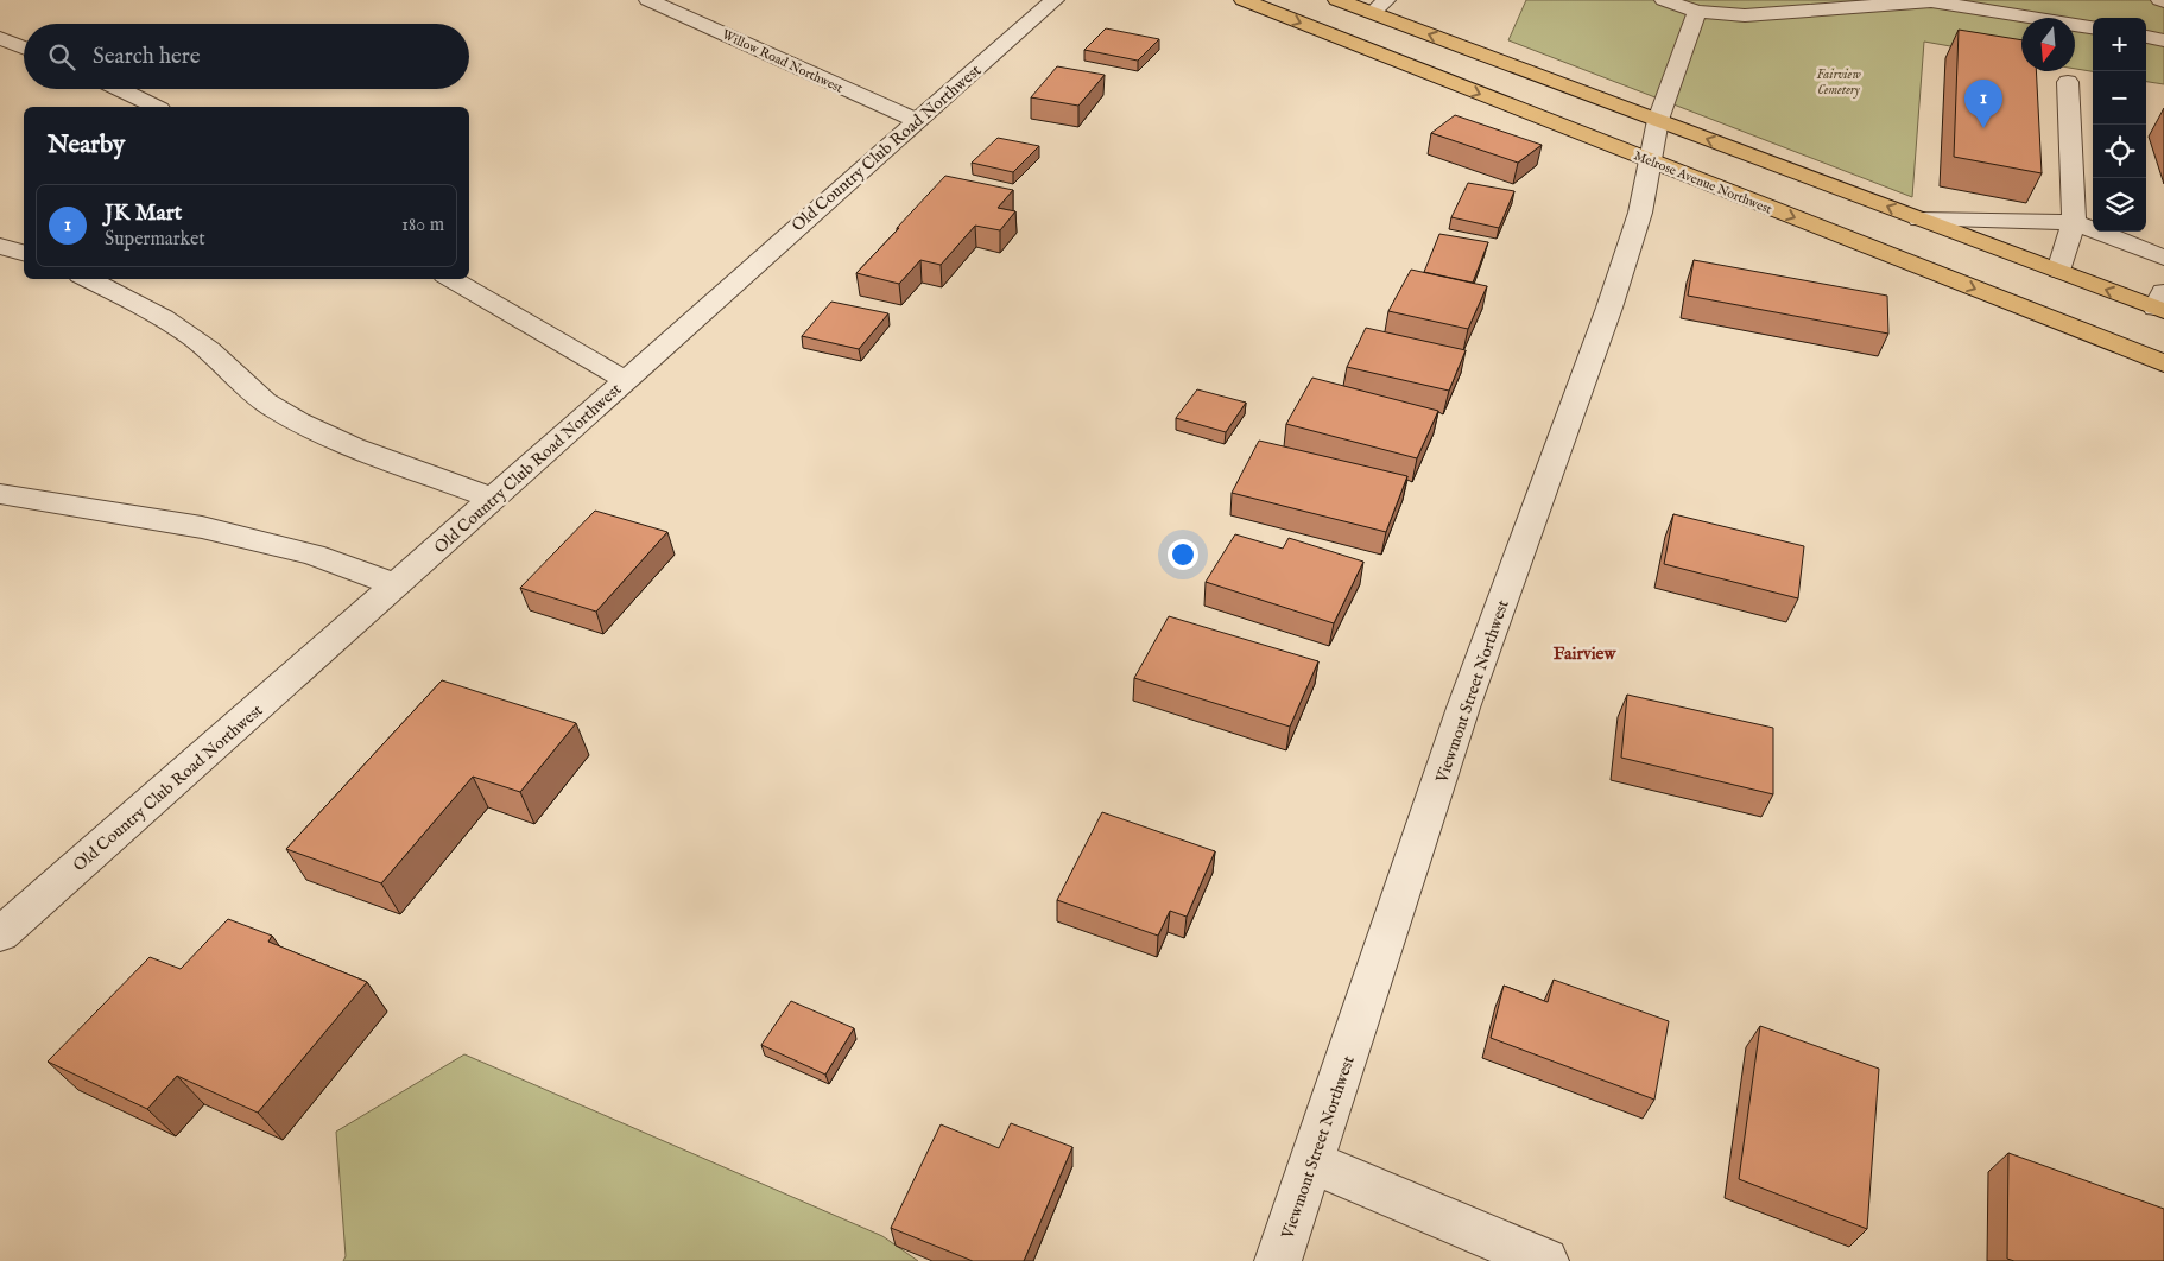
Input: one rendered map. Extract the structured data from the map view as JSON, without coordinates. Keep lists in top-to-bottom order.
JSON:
{
  "streets": {
    "main road": ["Melrose Avenue Northwest"],
    "street": ["Willow Road Northwest", "Old Country Club Road Northwest", "Viewmont Street Northwest"]
  },
  "crossings": [
    ["Willow Road Northwest", "Old Country Club Road Northwest"],
    ["Melrose Avenue Northwest", "Viewmont Street Northwest"]
  ],
  "districts": ["Fairview"],
  "parks": ["Fairview Cemetery"],
  "north": "bottom",
  "page": {
    "map_buttons": ["+", "−"],
    "search": "Search here",
    "pins": "1",
    "heading": "Nearby",
    "list": [
      {
        "mark": "1",
        "name": "JK Mart",
        "note": "Supermarket",
        "value": "180 m"
      }
    ]
  }
}
